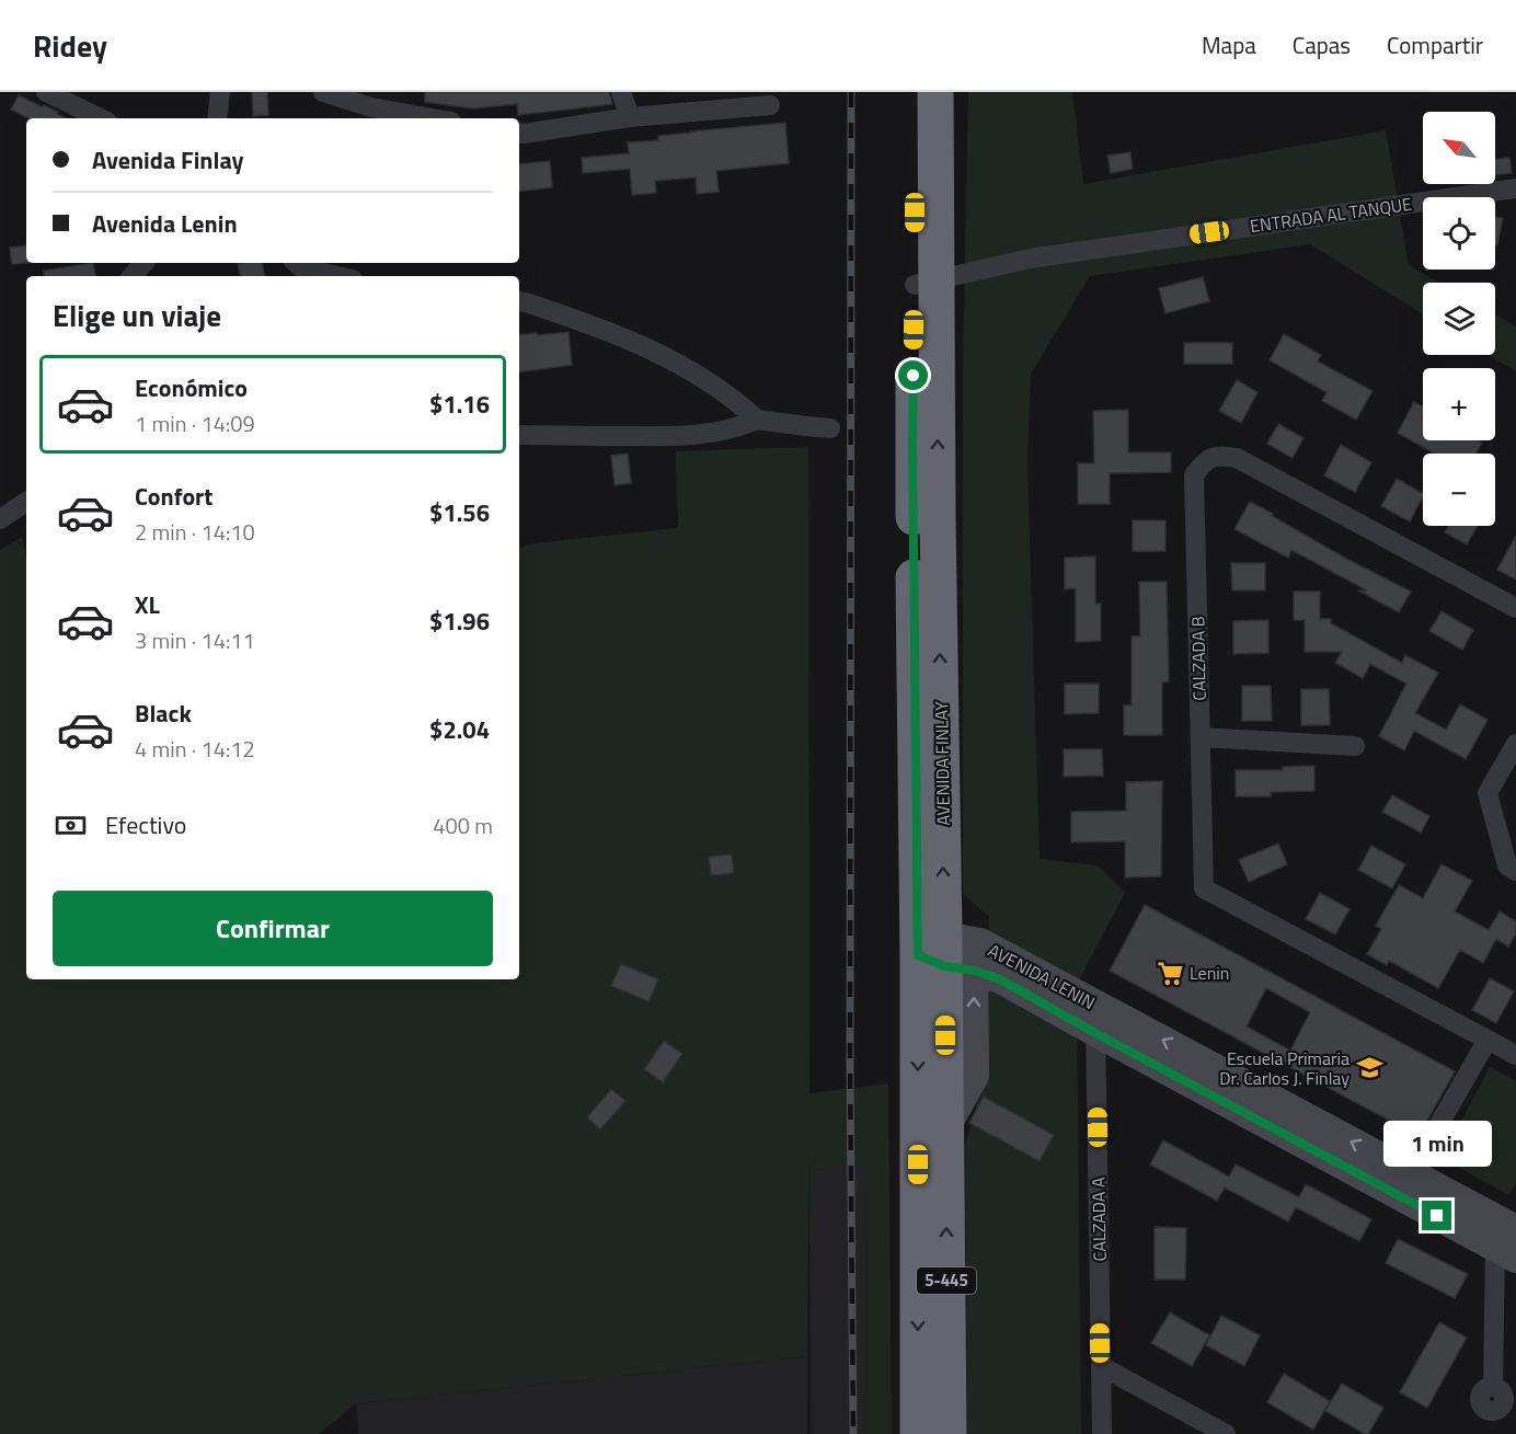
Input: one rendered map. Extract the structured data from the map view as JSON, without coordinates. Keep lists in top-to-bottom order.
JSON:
{
  "streets": {
    "highway": ["AVENIDA FINLAY", "5-445"],
    "street": [
      "ENTRADA AL TANQUE",
      "CALZADA B",
      "AVENIDA LENIN",
      "CALZADA A"
    ]
  },
  "crossings": [
    ["ENTRADA AL TANQUE", "AVENIDA FINLAY"],
    ["AVENIDA FINLAY", "AVENIDA LENIN"],
    ["AVENIDA LENIN", "CALZADA A"]
  ],
  "places": {
    "supermarket": ["Lenin"],
    "school or university": ["Escuela Primaria Dr. Carlos J. Finlay"]
  },
  "north": "top left",
  "page": {
    "header": "Ridey",
    "nav": ["Mapa", "Capas", "Compartir"],
    "map_buttons": ["+", "−"],
    "banner": ["Avenida Finlay", "Avenida Lenin"],
    "heading": "Elige un viaje",
    "list": [
      {
        "name": "Económico",
        "note": "1 min · 14:09",
        "value": "$1.16"
      },
      {
        "name": "Confort",
        "note": "2 min · 14:10",
        "value": "$1.56"
      },
      {
        "name": "XL",
        "note": "3 min · 14:11",
        "value": "$1.96"
      },
      {
        "name": "Black",
        "note": "4 min · 14:12",
        "value": "$2.04"
      }
    ],
    "pay": ["Efectivo", "400 m"],
    "buttons": "Confirmar",
    "bubble": "1 min"
  }
}
